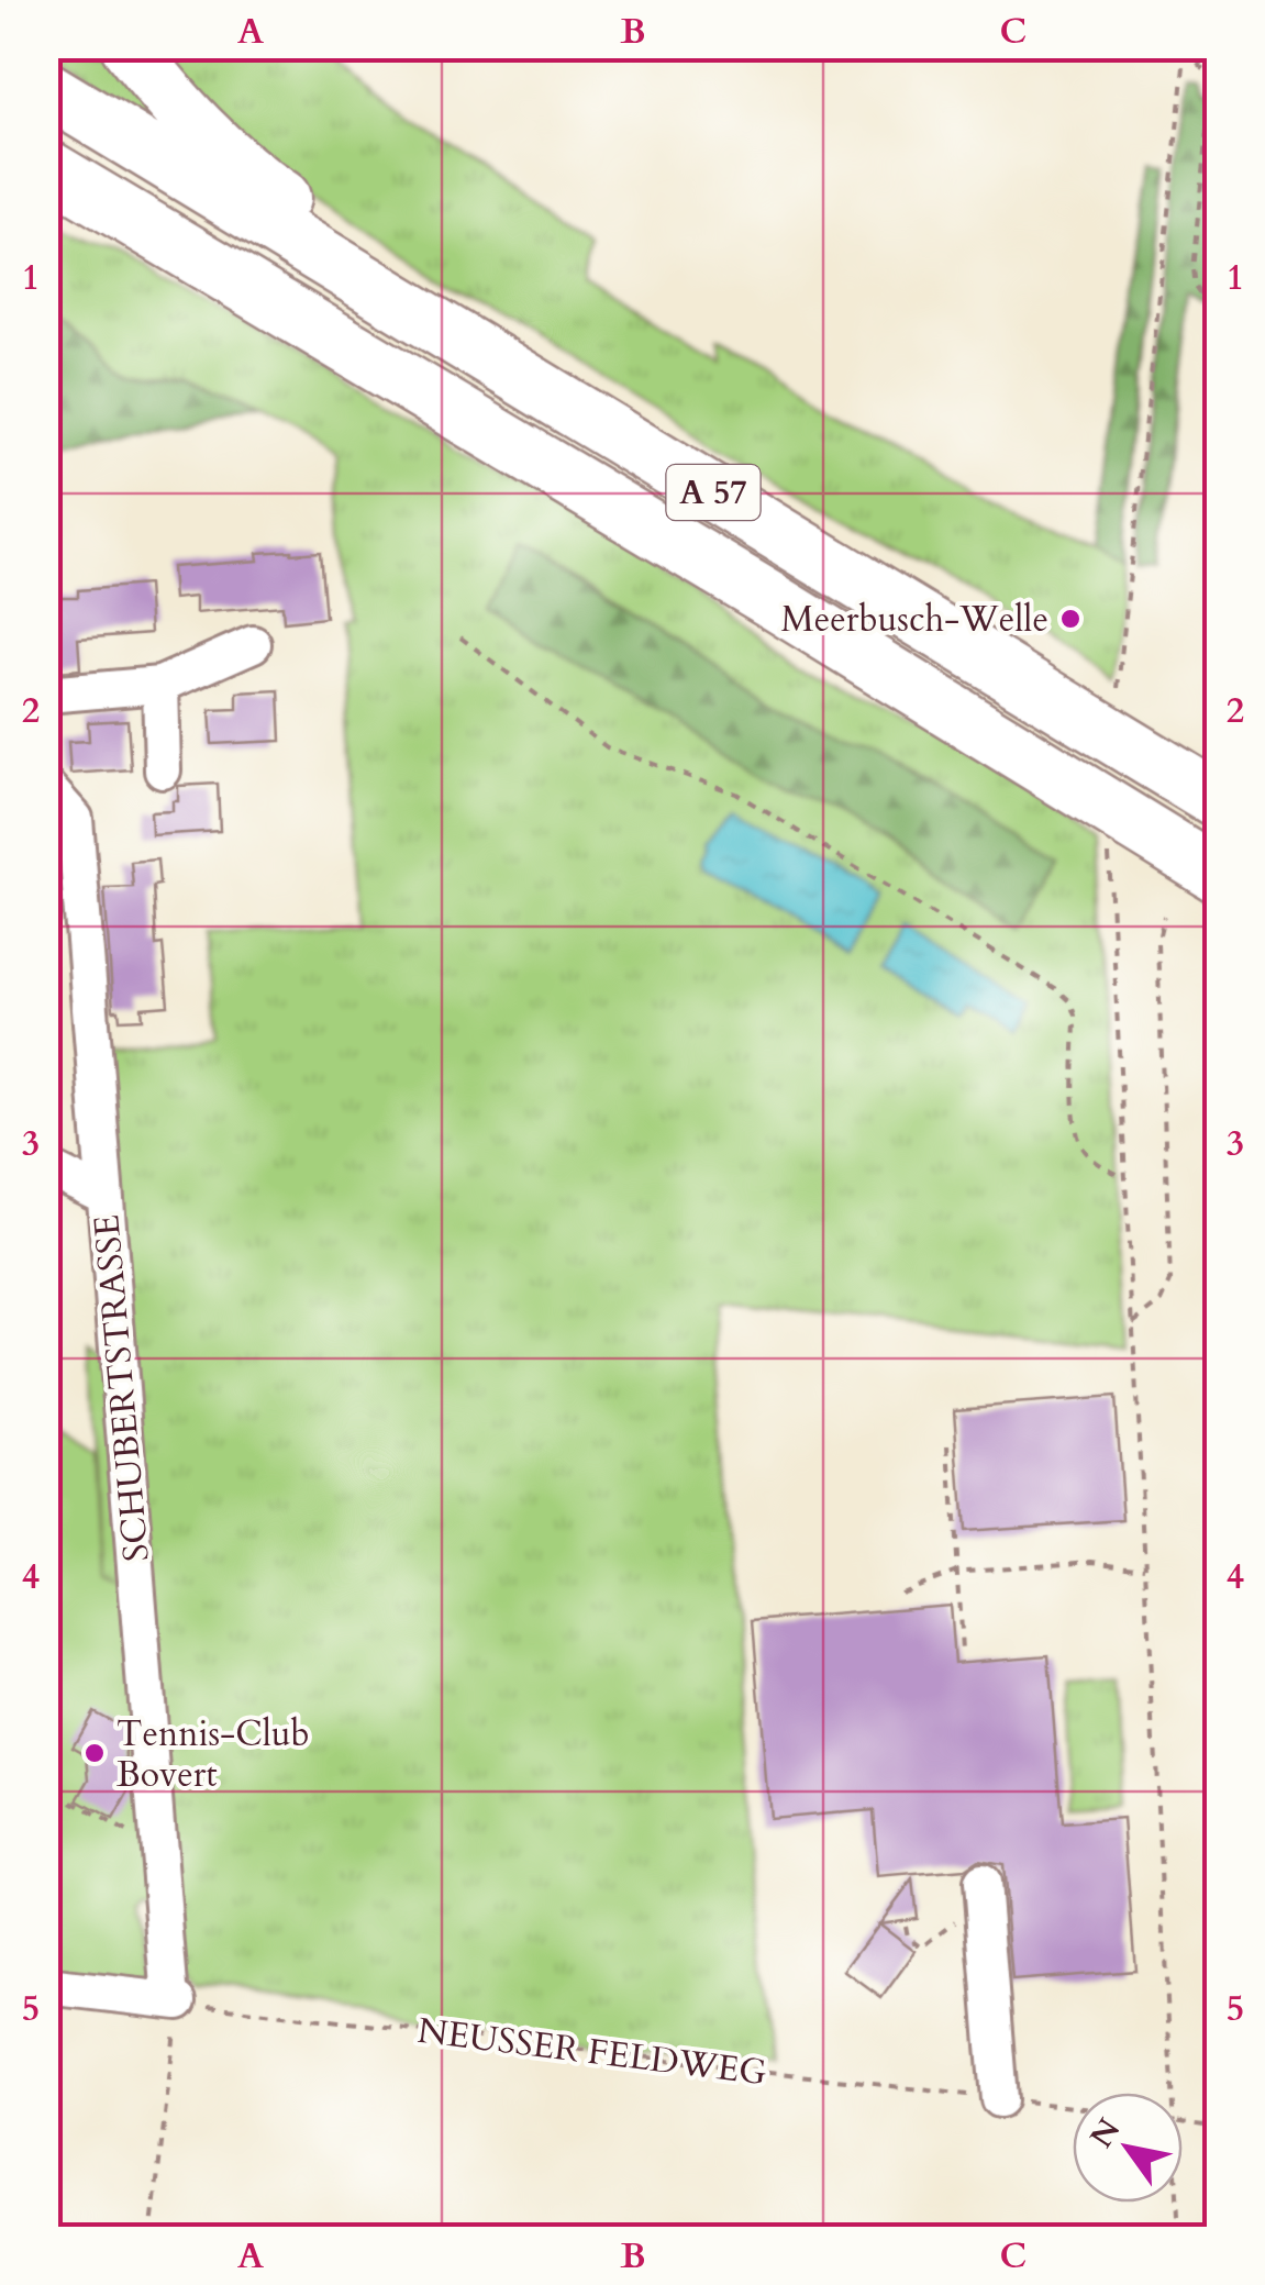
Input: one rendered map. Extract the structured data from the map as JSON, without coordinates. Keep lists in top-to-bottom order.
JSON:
{
  "streets": {
    "highway": ["A 57"],
    "street": ["SCHUBERTSTRASSE"],
    "path": ["NEUSSER FELDWEG"]
  },
  "crossings": [
    ["SCHUBERTSTRASSE", "NEUSSER FELDWEG"]
  ],
  "places": ["Meerbusch-Welle", "Tennis-Club Bovert"],
  "north": "top left",
  "grid": {
    "columns": ["A", "B", "C"],
    "rows": [
      "1",
      "2",
      "3",
      "4",
      "5"
    ]
  }
}
